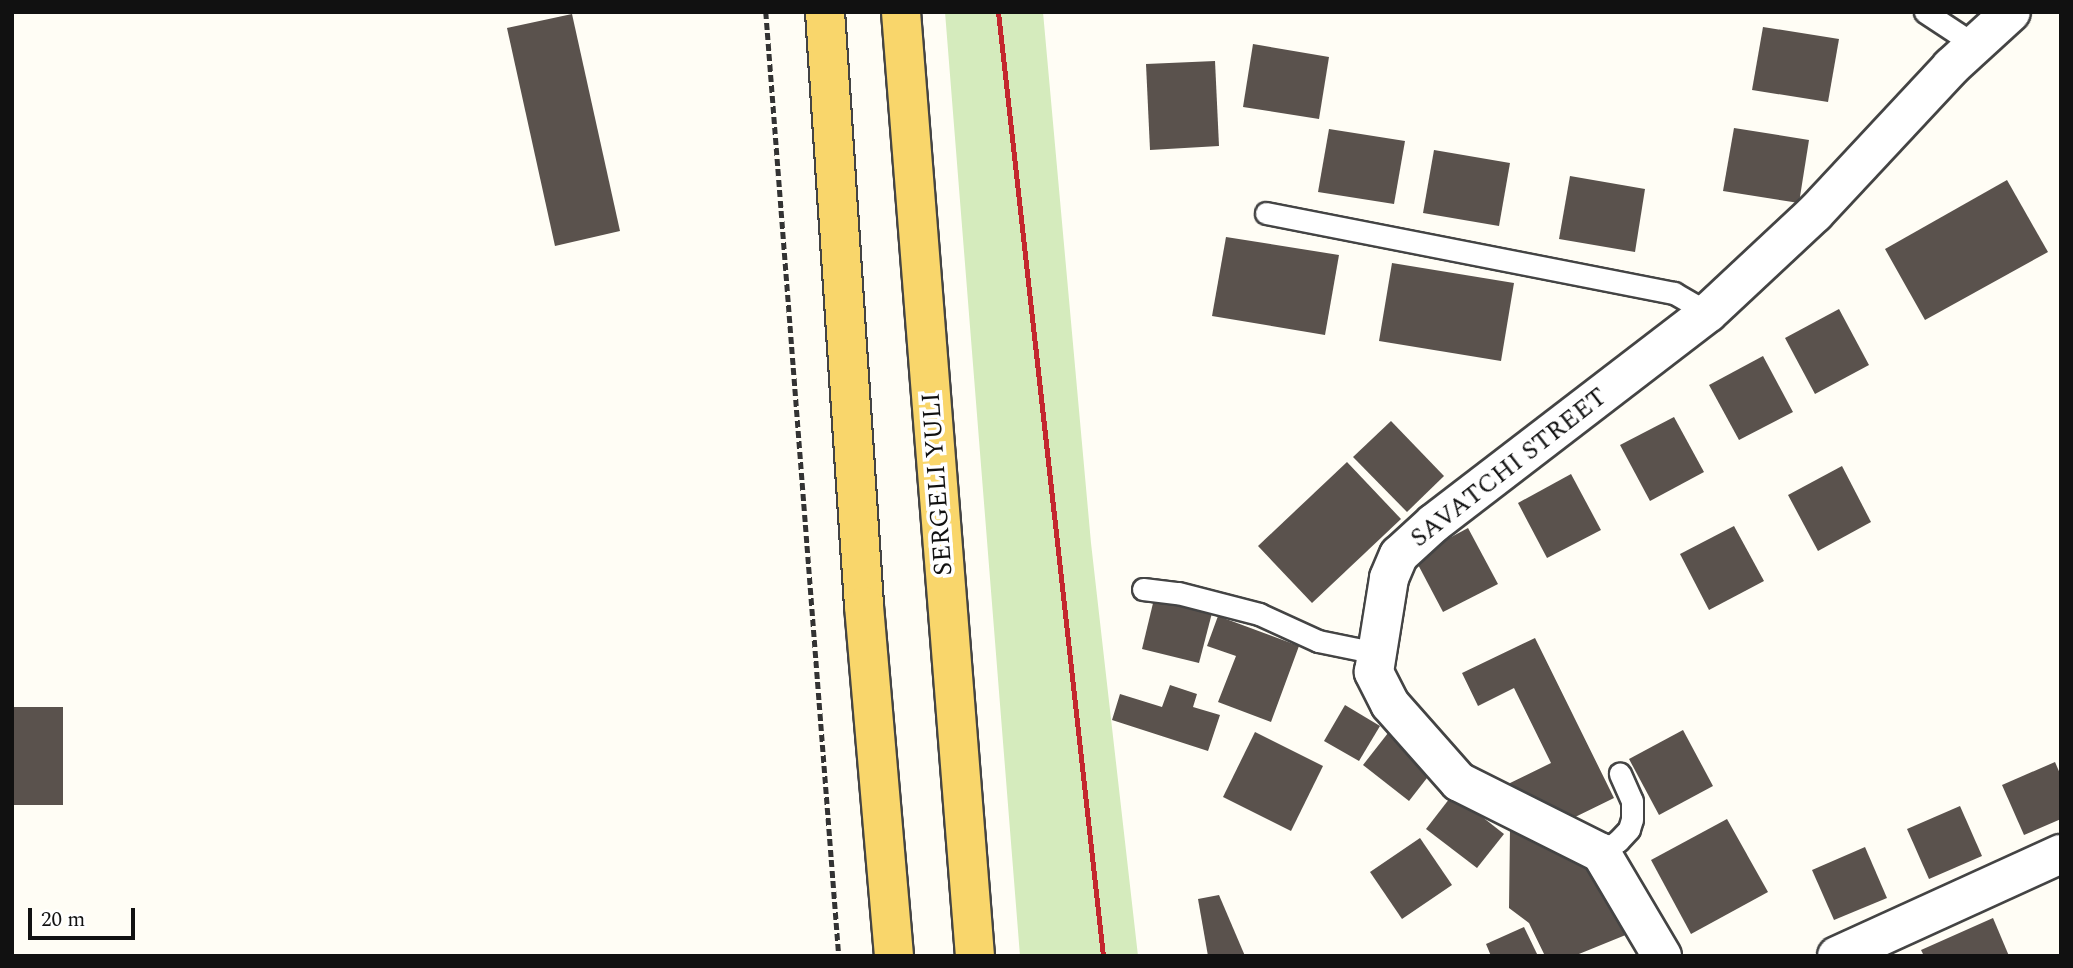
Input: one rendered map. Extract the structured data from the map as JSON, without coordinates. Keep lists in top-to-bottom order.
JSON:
{
  "streets": {
    "main road": ["SERGELI YULI"],
    "street": ["SAVATCHI STREET"]
  },
  "scale_bar": "20 m"
}
